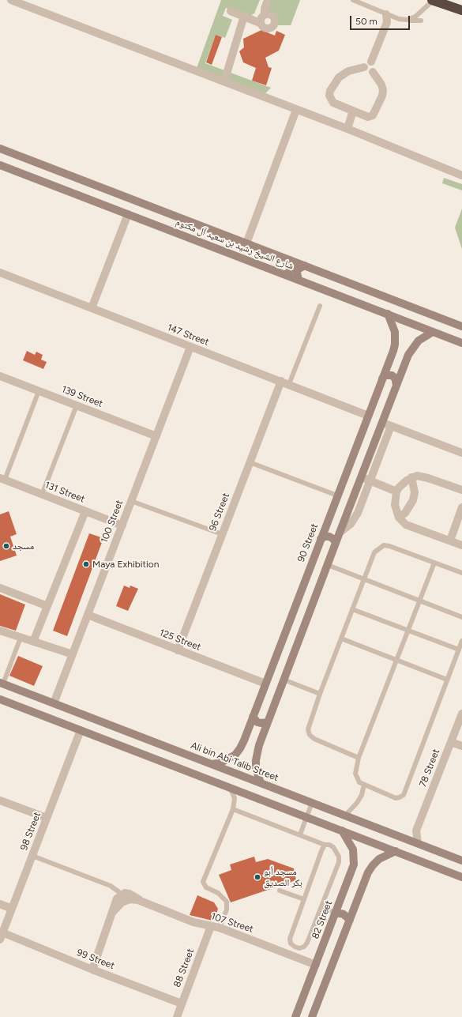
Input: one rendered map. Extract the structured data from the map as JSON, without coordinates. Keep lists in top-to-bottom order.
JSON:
{
  "streets": {
    "street": [
      "شارع الشيخ رشيد بن سعيد آل مكتوم",
      "147 Street",
      "139 Street",
      "131 Street",
      "96 Street",
      "100 Street",
      "90 Street",
      "125 Street",
      "Ali bin Abi Talib Street",
      "78 Street",
      "98 Street",
      "82 Street",
      "107 Street",
      "99 Street",
      "88 Street"
    ]
  },
  "crossings": [
    ["شارع الشيخ رشيد بن سعيد آل مكتوم", "90 Street"],
    ["147 Street", "96 Street"],
    ["147 Street", "100 Street"],
    ["147 Street", "90 Street"],
    ["139 Street", "100 Street"],
    ["131 Street", "100 Street"],
    ["96 Street", "125 Street"],
    ["100 Street", "125 Street"],
    ["100 Street", "Ali bin Abi Talib Street"],
    ["90 Street", "125 Street"],
    ["90 Street", "Ali bin Abi Talib Street"],
    ["Ali bin Abi Talib Street", "78 Street"],
    ["98 Street", "99 Street"],
    ["82 Street", "107 Street"],
    ["107 Street", "99 Street"],
    ["107 Street", "88 Street"],
    ["99 Street", "88 Street"]
  ],
  "places": ["مسجد", "Maya Exhibition", "مسجد أبو بكر الصديق"],
  "scale_bar": "50 m"
}
